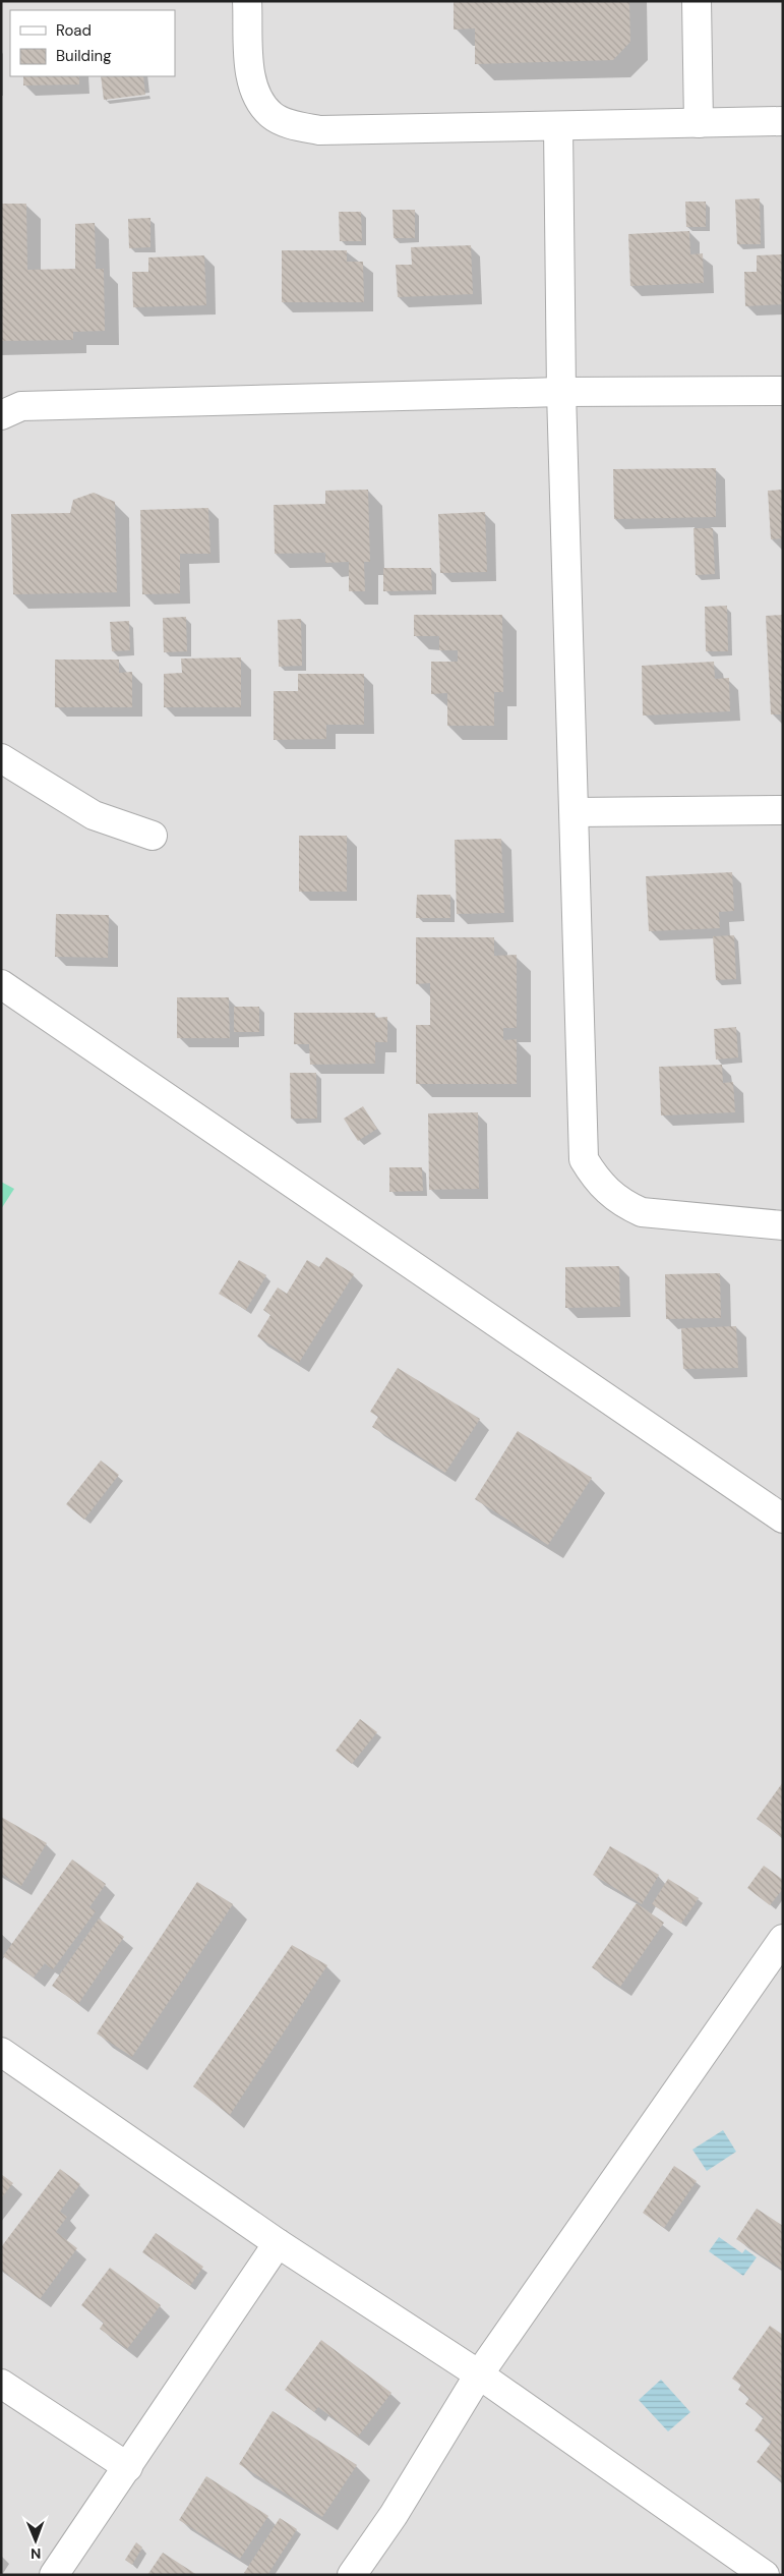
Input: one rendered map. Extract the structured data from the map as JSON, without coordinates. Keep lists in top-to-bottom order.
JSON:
{
  "legend": ["Road", "Building"],
  "north": "bottom"
}
